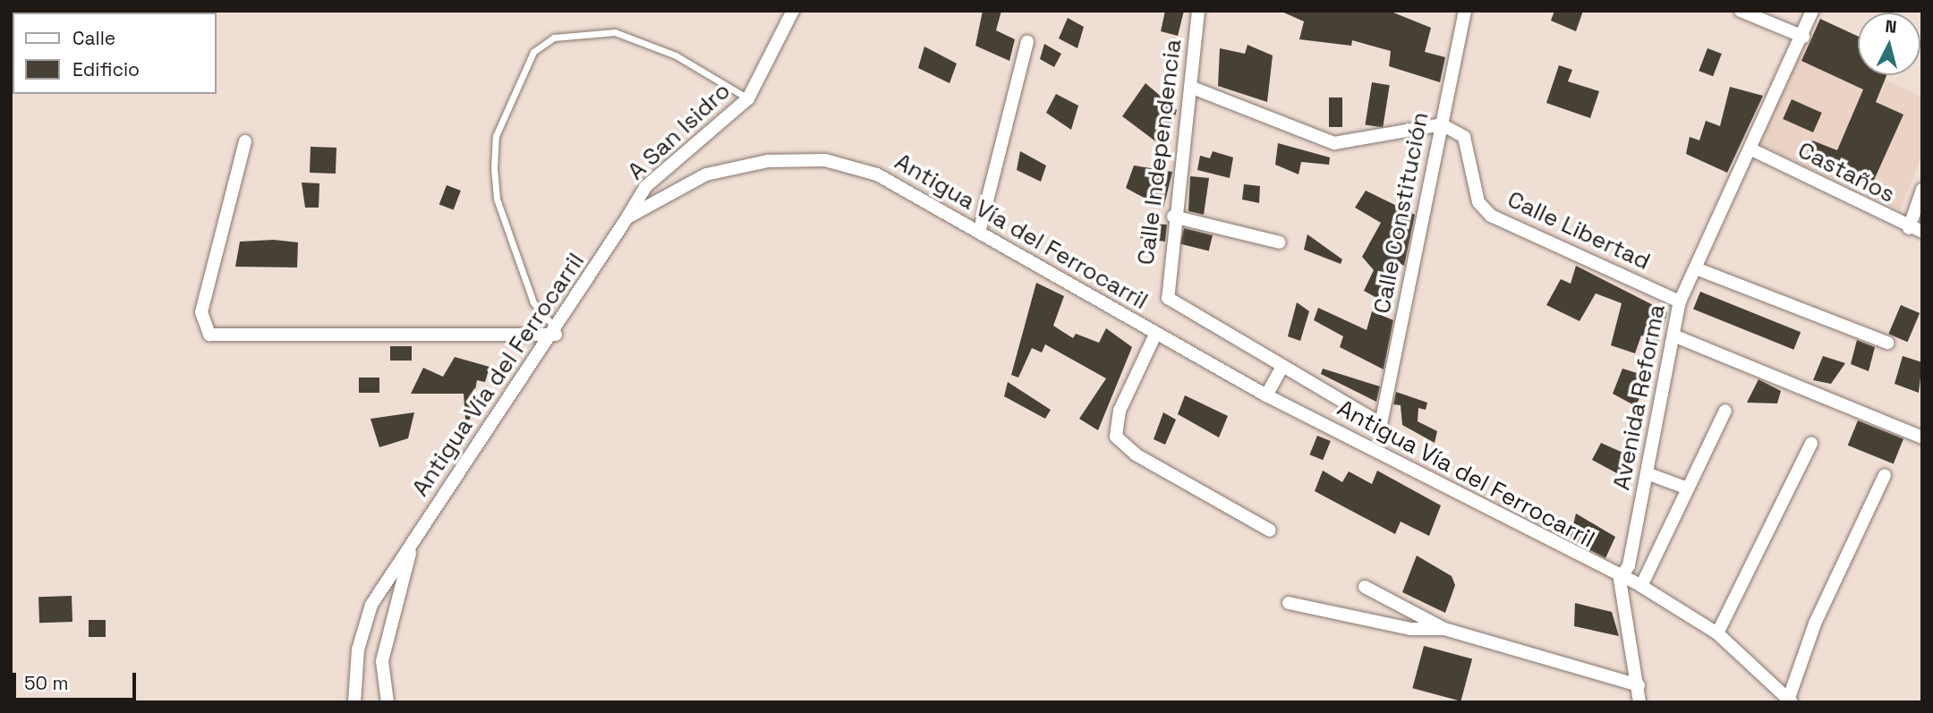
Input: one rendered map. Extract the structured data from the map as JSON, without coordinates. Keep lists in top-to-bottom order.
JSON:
{
  "streets": {
    "street": [
      "A San Isidro",
      "Calle Independencia",
      "Castaños",
      "Calle Constitución",
      "Calle Libertad",
      "Antigua Vía del Ferrocarril",
      "Avenida Reforma"
    ]
  },
  "crossings": [
    ["A San Isidro", "Antigua Vía del Ferrocarril"],
    ["Calle Independencia", "Calle Constitución"],
    ["Castaños", "Avenida Reforma"],
    ["Calle Constitución", "Calle Libertad"],
    ["Calle Libertad", "Avenida Reforma"],
    ["Antigua Vía del Ferrocarril", "Avenida Reforma"]
  ],
  "legend": ["Calle", "Edificio"],
  "scale_bar": "50 m",
  "north": "top"
}
